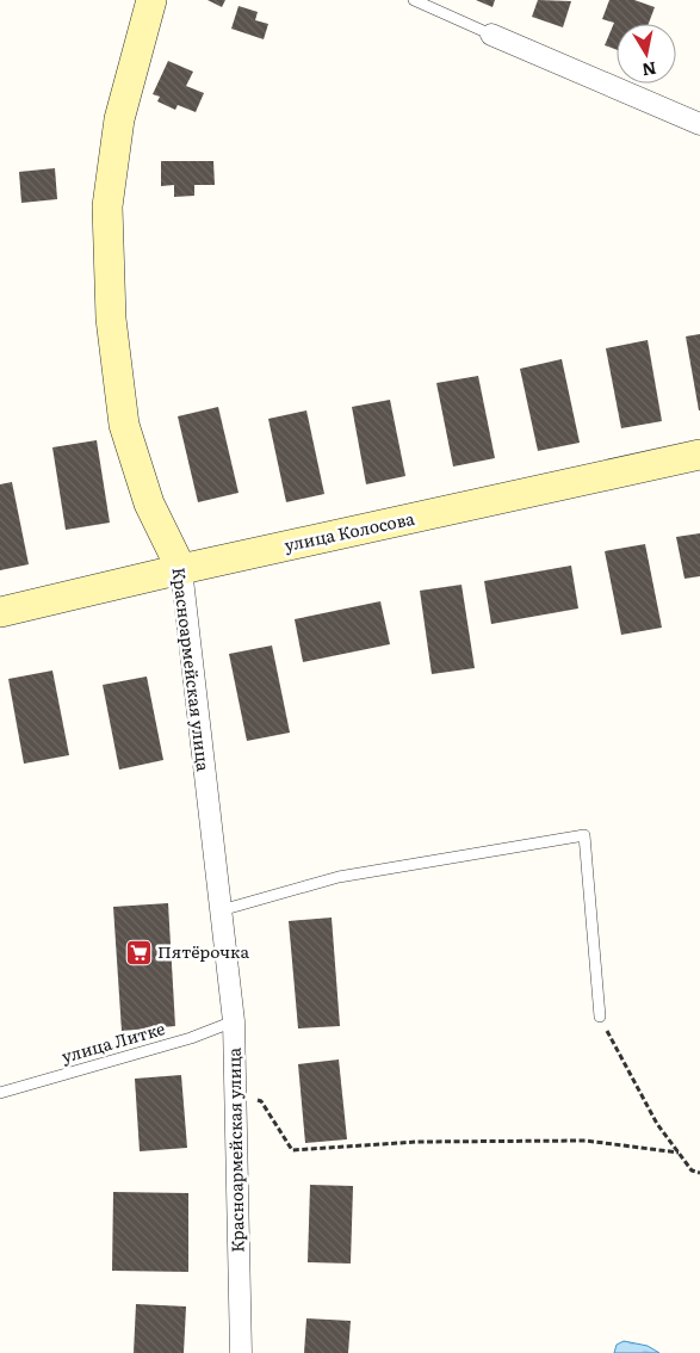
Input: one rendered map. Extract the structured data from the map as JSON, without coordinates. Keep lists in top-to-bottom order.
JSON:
{
  "streets": {
    "main road": ["улица Колосова", "Красноармейская улица"],
    "lane": ["улица Литке"]
  },
  "crossings": [
    ["улица Колосова", "Красноармейская улица"],
    ["Красноармейская улица", "улица Литке"]
  ],
  "places": {
    "supermarket": ["Пятёрочка"]
  },
  "north": "bottom"
}
